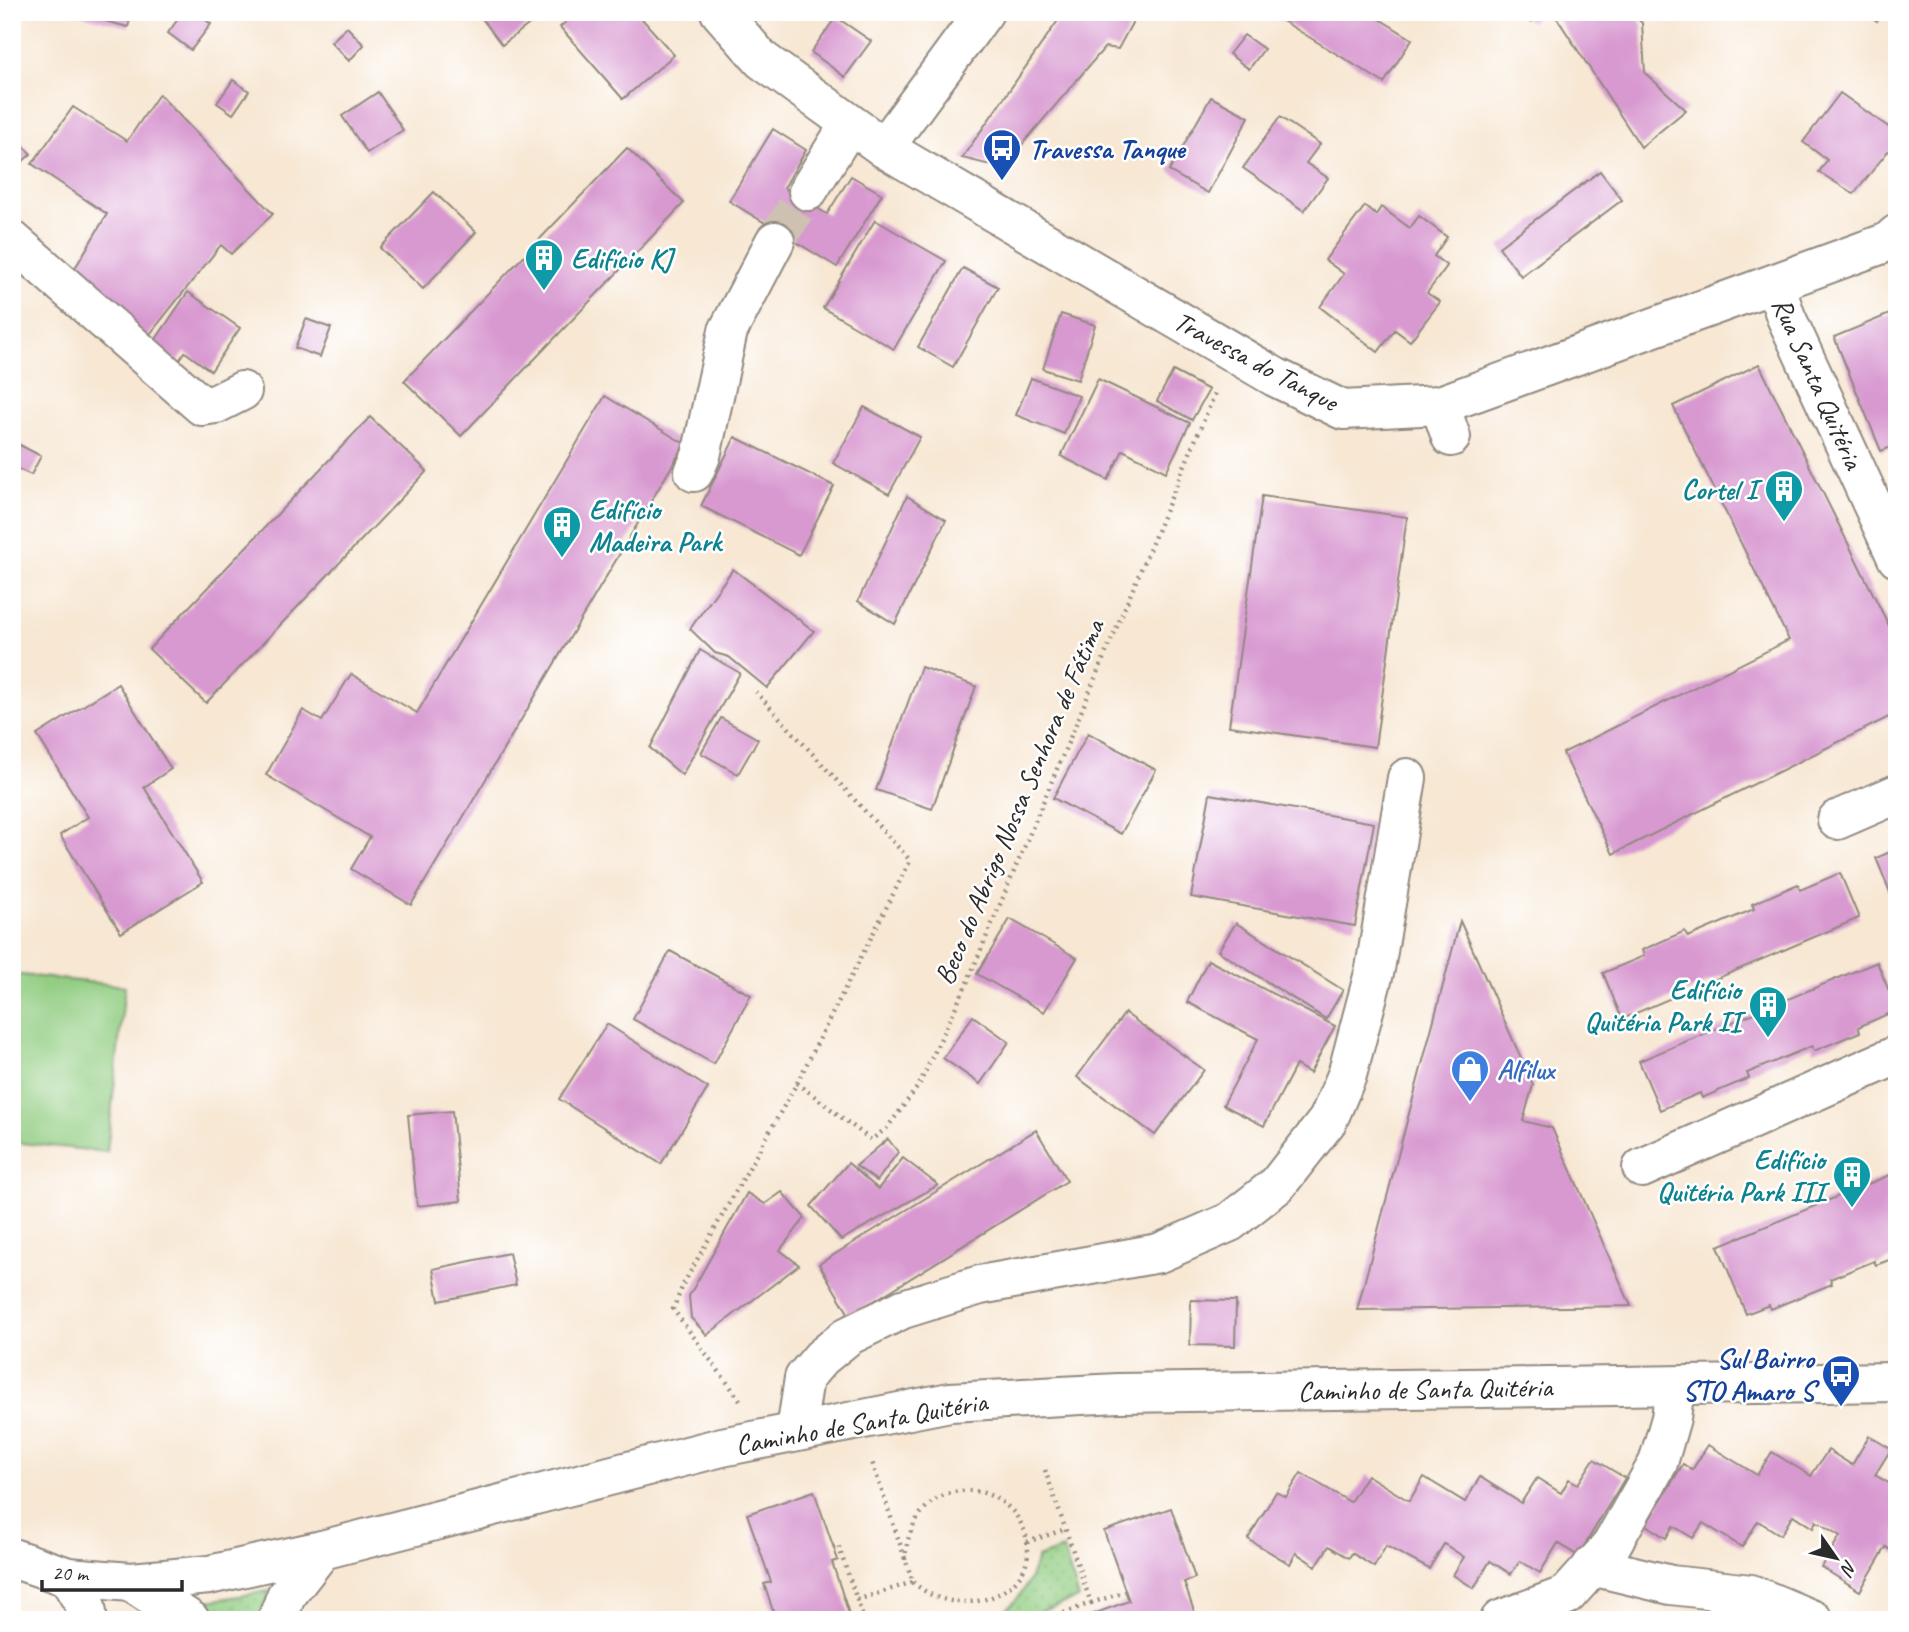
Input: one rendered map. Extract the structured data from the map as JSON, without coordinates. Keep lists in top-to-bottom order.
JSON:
{
  "streets": {
    "street": ["Travessa do Tanque", "Rua Santa Quitéria", "Caminho de Santa Quitéria"],
    "path": ["Beco do Abrigo Nossa Senhora de Fátima"]
  },
  "crossings": [
    ["Travessa do Tanque", "Rua Santa Quitéria"]
  ],
  "places": {
    "bus stop": ["Travessa Tanque", "Sul Bairro STO Amaro S"],
    "building": [
      "Edifício KJ",
      "Cortel I",
      "Edifício Madeira Park",
      "Edifício Quitéria Park II",
      "Edifício Quitéria Park III"
    ],
    "shop": ["Alfilux"]
  },
  "scale_bar": "20 m",
  "north": "bottom right"
}
